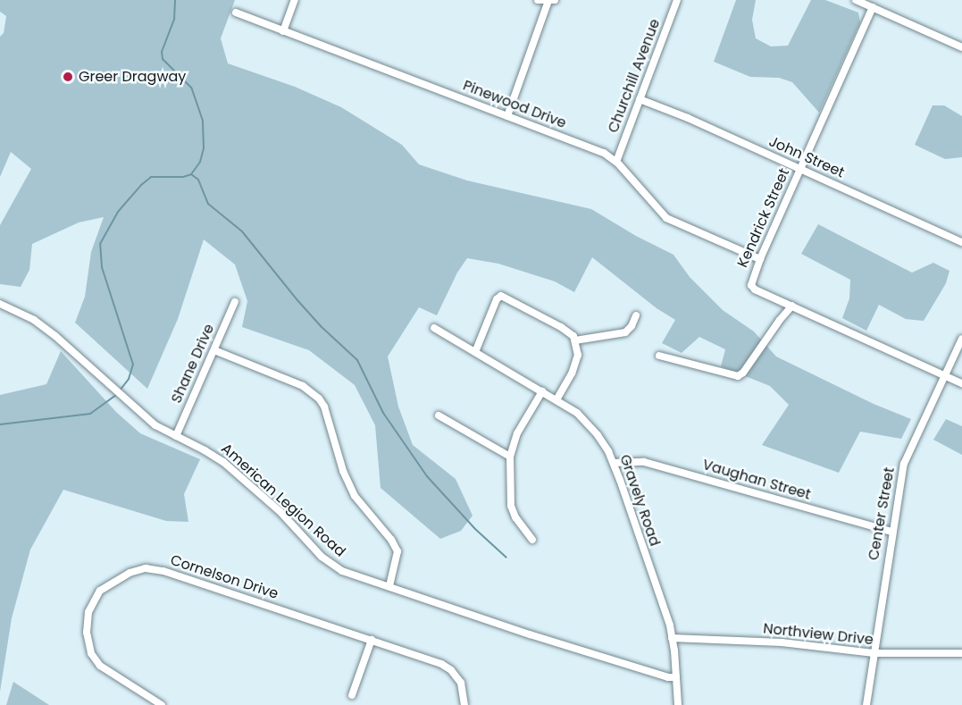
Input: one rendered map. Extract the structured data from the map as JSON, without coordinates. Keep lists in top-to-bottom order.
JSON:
{
  "streets": {
    "street": [
      "Churchill Avenue",
      "Pinewood Drive",
      "John Street",
      "Kendrick Street",
      "Shane Drive",
      "Vaughan Street",
      "American Legion Road",
      "Gravely Road",
      "Center Street",
      "Cornelson Drive",
      "Northview Drive"
    ]
  },
  "crossings": [
    ["Churchill Avenue", "Pinewood Drive"],
    ["Churchill Avenue", "John Street"],
    ["Pinewood Drive", "Kendrick Street"],
    ["John Street", "Kendrick Street"],
    ["Kendrick Street", "Center Street"],
    ["Shane Drive", "American Legion Road"],
    ["Vaughan Street", "Gravely Road"],
    ["Vaughan Street", "Center Street"],
    ["American Legion Road", "Gravely Road"],
    ["Gravely Road", "Northview Drive"],
    ["Center Street", "Northview Drive"]
  ],
  "places": ["Greer Dragway"]
}
